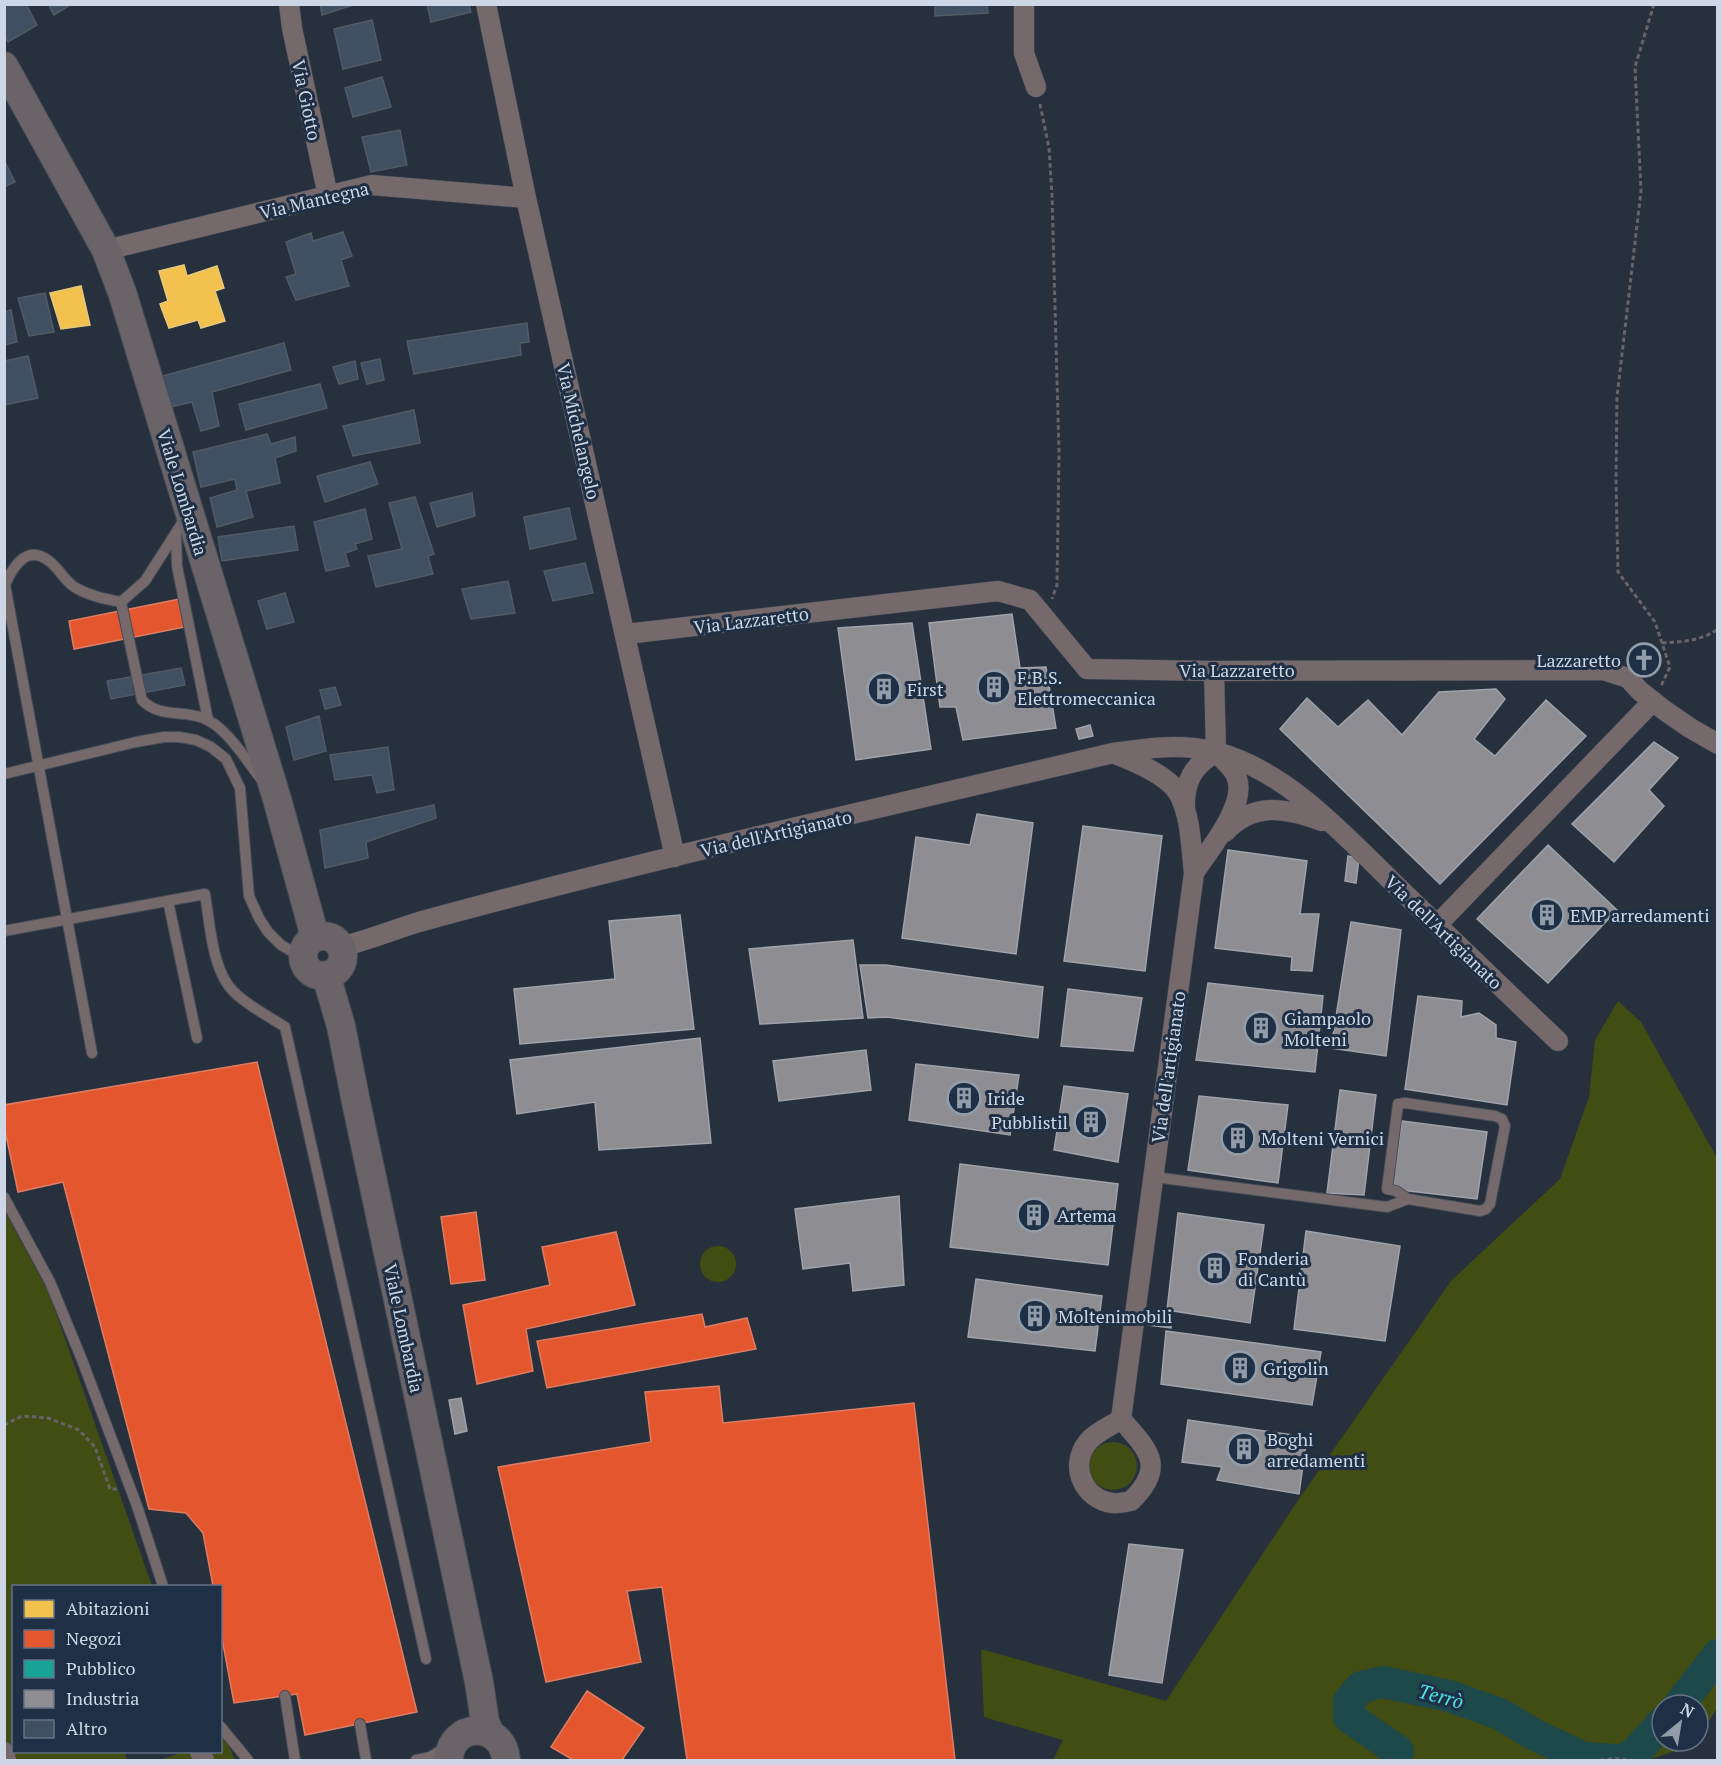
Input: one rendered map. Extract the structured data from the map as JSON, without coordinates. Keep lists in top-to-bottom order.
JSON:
{
  "streets": {
    "main road": ["Viale Lombardia"],
    "street": [
      "Via Giotto",
      "Via Mantegna",
      "Via Michelangelo",
      "Via Lazzaretto",
      "Via dell'Artigianato",
      "Via dell'artigianato"
    ]
  },
  "crossings": [
    ["Via Giotto", "Via Mantegna"],
    ["Via Mantegna", "Via Michelangelo"],
    ["Via Mantegna", "Viale Lombardia"],
    ["Via Michelangelo", "Via Lazzaretto"],
    ["Via Michelangelo", "Via dell'Artigianato"],
    ["Viale Lombardia", "Via dell'Artigianato"],
    ["Via dell'Artigianato", "Via dell'artigianato"]
  ],
  "water": ["Terrò"],
  "places": {
    "church": ["Lazzaretto"],
    "building": [
      "F.B.S. Elettromeccanica",
      "First",
      "EMP arredamenti",
      "Giampaolo Molteni",
      "Iride",
      "Pubblistil",
      "Molteni Vernici",
      "Artema",
      "Fonderia di Cantù",
      "Moltenimobili",
      "Grigolin",
      "Boghi arredamenti"
    ]
  },
  "legend": [
    "Abitazioni",
    "Negozi",
    "Pubblico",
    "Industria",
    "Altro"
  ],
  "north": "top right"
}
